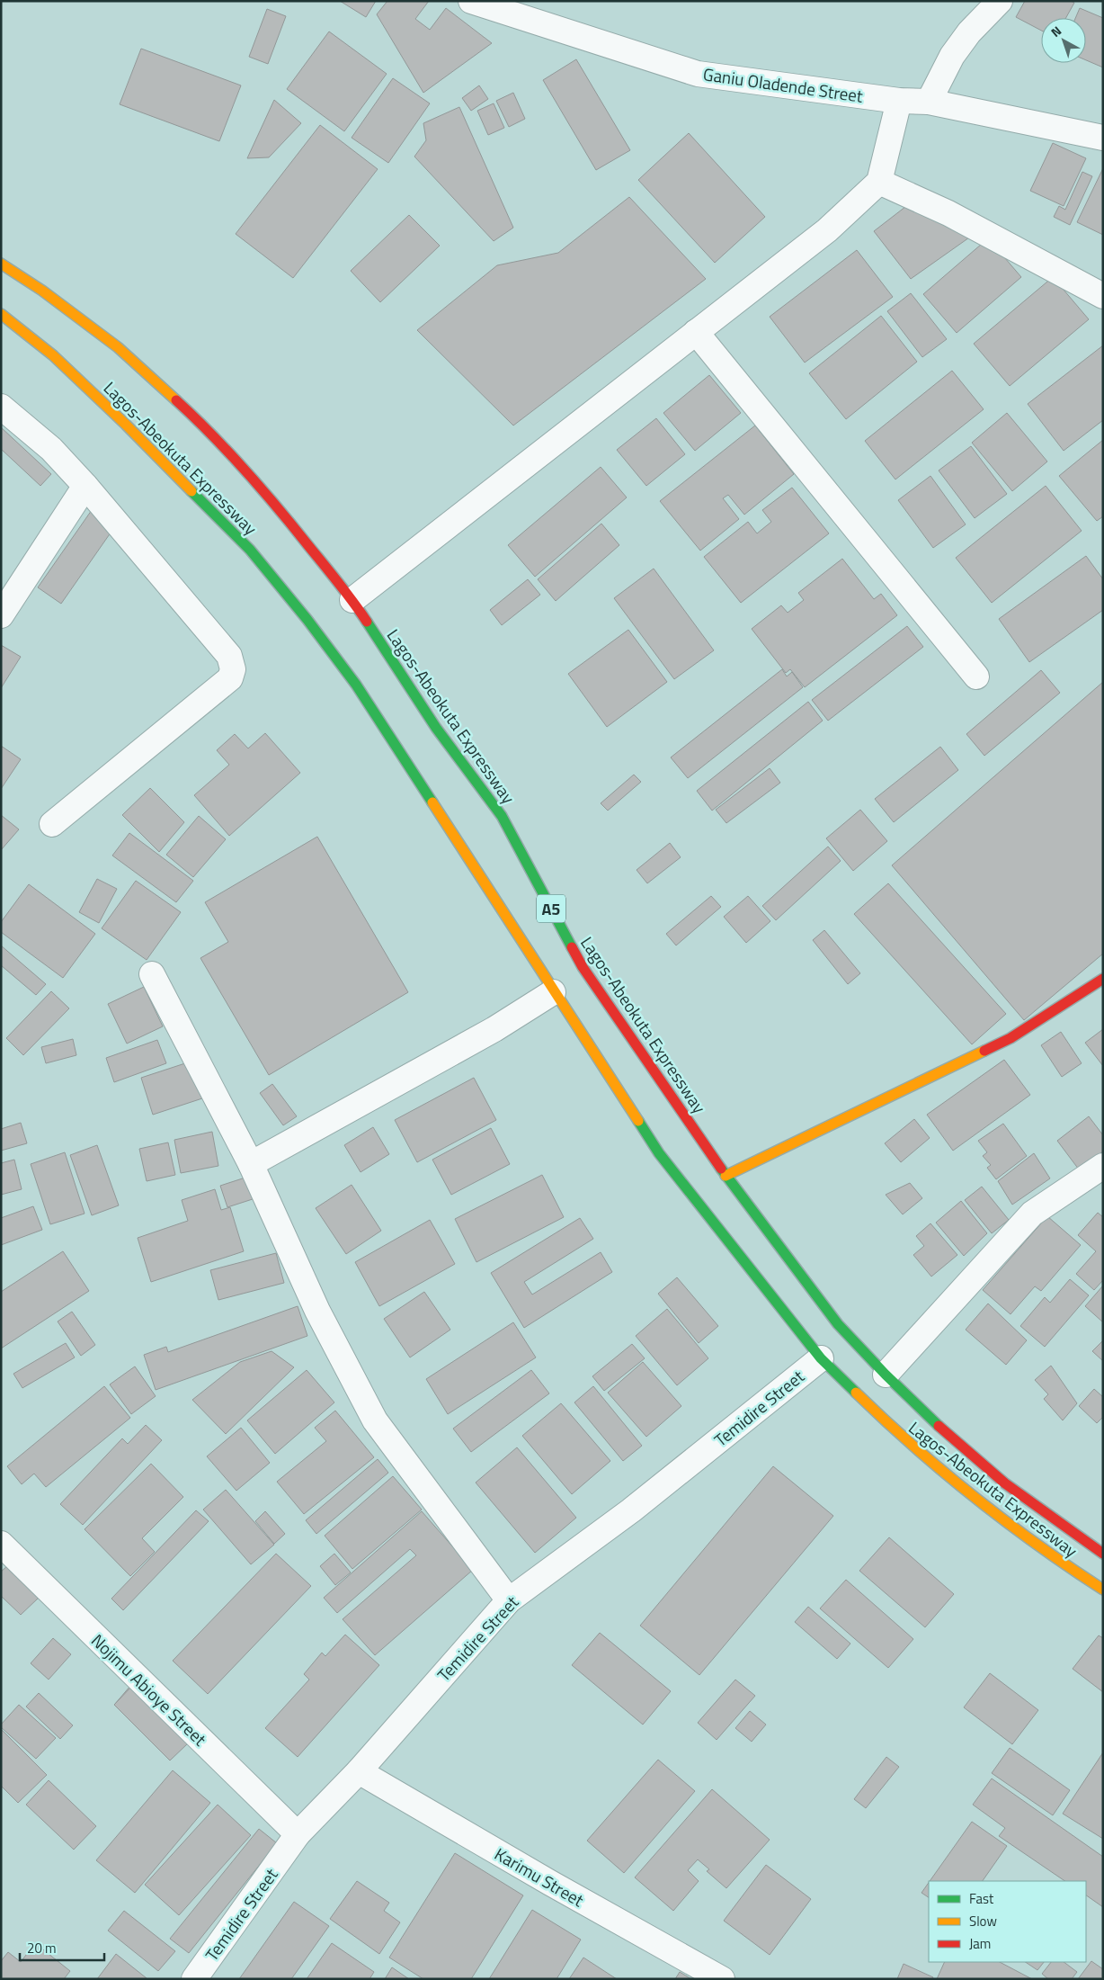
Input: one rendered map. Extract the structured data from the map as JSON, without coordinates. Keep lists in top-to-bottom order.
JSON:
{
  "streets": {
    "main road": ["Lagos-Abeokuta Expressway", "A5"],
    "street": [
      "Ganiu Oladende Street",
      "Temidire Street",
      "Nojimu Abioye Street",
      "Karimu Street"
    ]
  },
  "crossings": [
    ["Lagos-Abeokuta Expressway", "Temidire Street"],
    ["Temidire Street", "Nojimu Abioye Street"],
    ["Temidire Street", "Karimu Street"]
  ],
  "legend": ["Fast", "Slow", "Jam"],
  "scale_bar": "20 m",
  "north": "top left"
}
